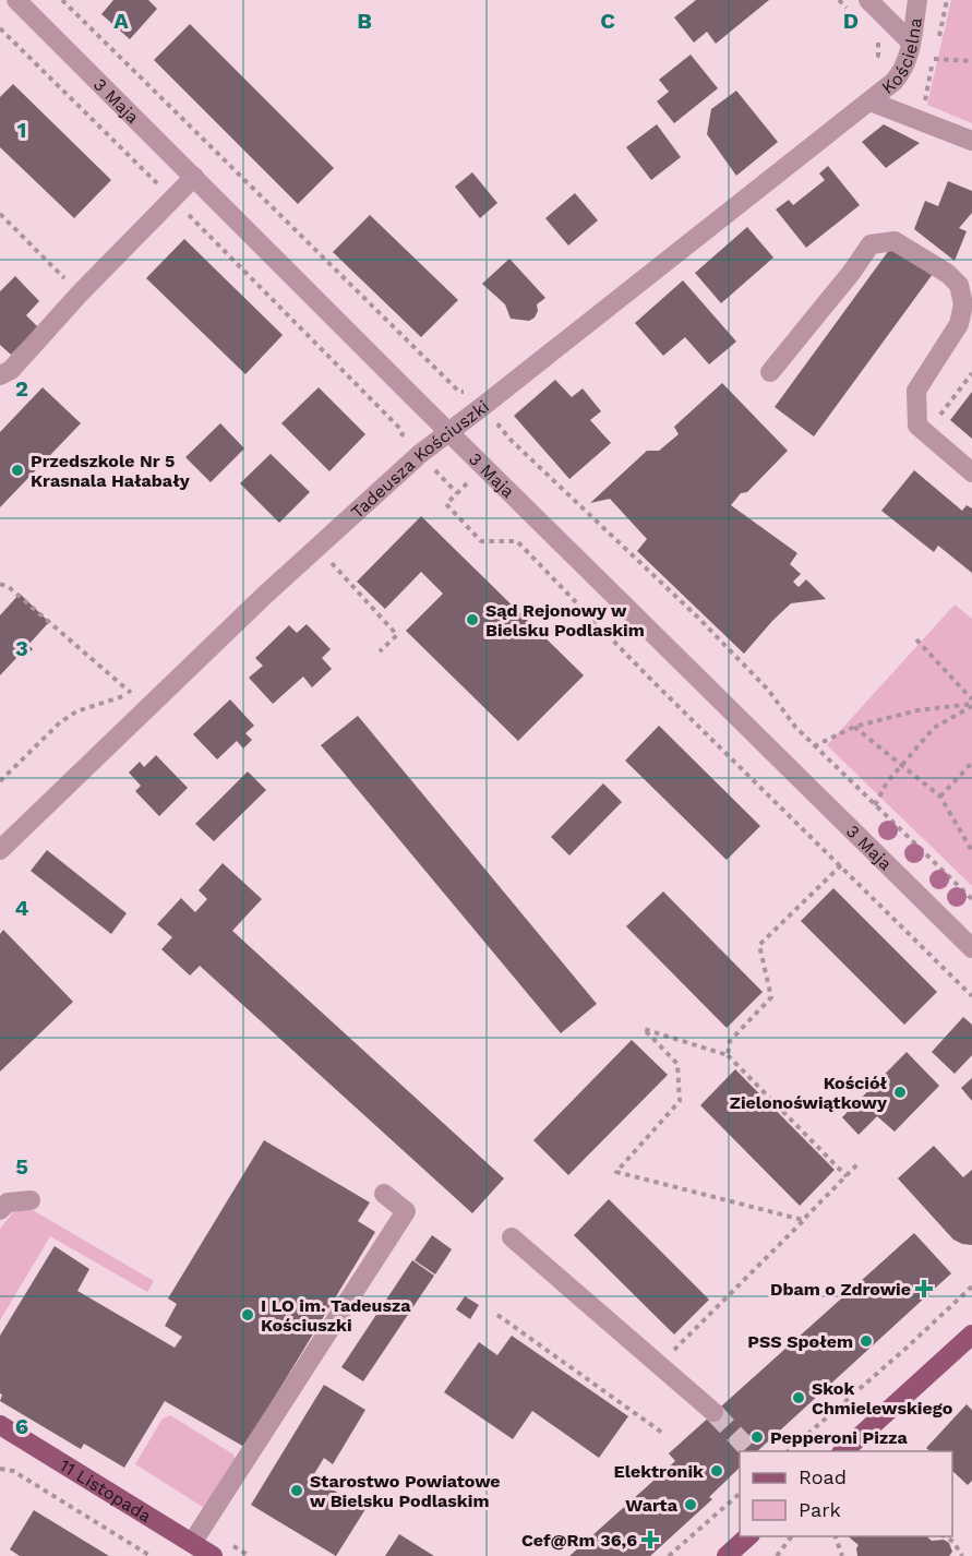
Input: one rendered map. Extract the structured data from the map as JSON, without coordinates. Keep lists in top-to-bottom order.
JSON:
{
  "streets": {
    "main road": ["11 Listopada"],
    "street": ["Kościelna", "3 Maja", "Tadeusza Kościuszki"]
  },
  "crossings": [
    ["Kościelna", "Tadeusza Kościuszki"],
    ["3 Maja", "Tadeusza Kościuszki"]
  ],
  "places": {
    "other": [
      "Przedszkole Nr 5 Krasnala Hałabały",
      "Sąd Rejonowy w Bielsku Podlaskim",
      "Kościół Zielonoświątkowy",
      "I LO im. Tadeusza Kościuszki",
      "PSS Społem",
      "Skok Chmielewskiego",
      "Pepperoni Pizza",
      "Elektronik",
      "Starostwo Powiatowe w Bielsku Podlaskim",
      "Warta"
    ],
    "health": ["Dbam o Zdrowie", "Cef@Rm 36,6"]
  },
  "legend": ["Road", "Park"],
  "grid": {
    "columns": [
      "A",
      "B",
      "C",
      "D"
    ],
    "rows": [
      "1",
      "2",
      "3",
      "4",
      "5",
      "6"
    ]
  }
}
